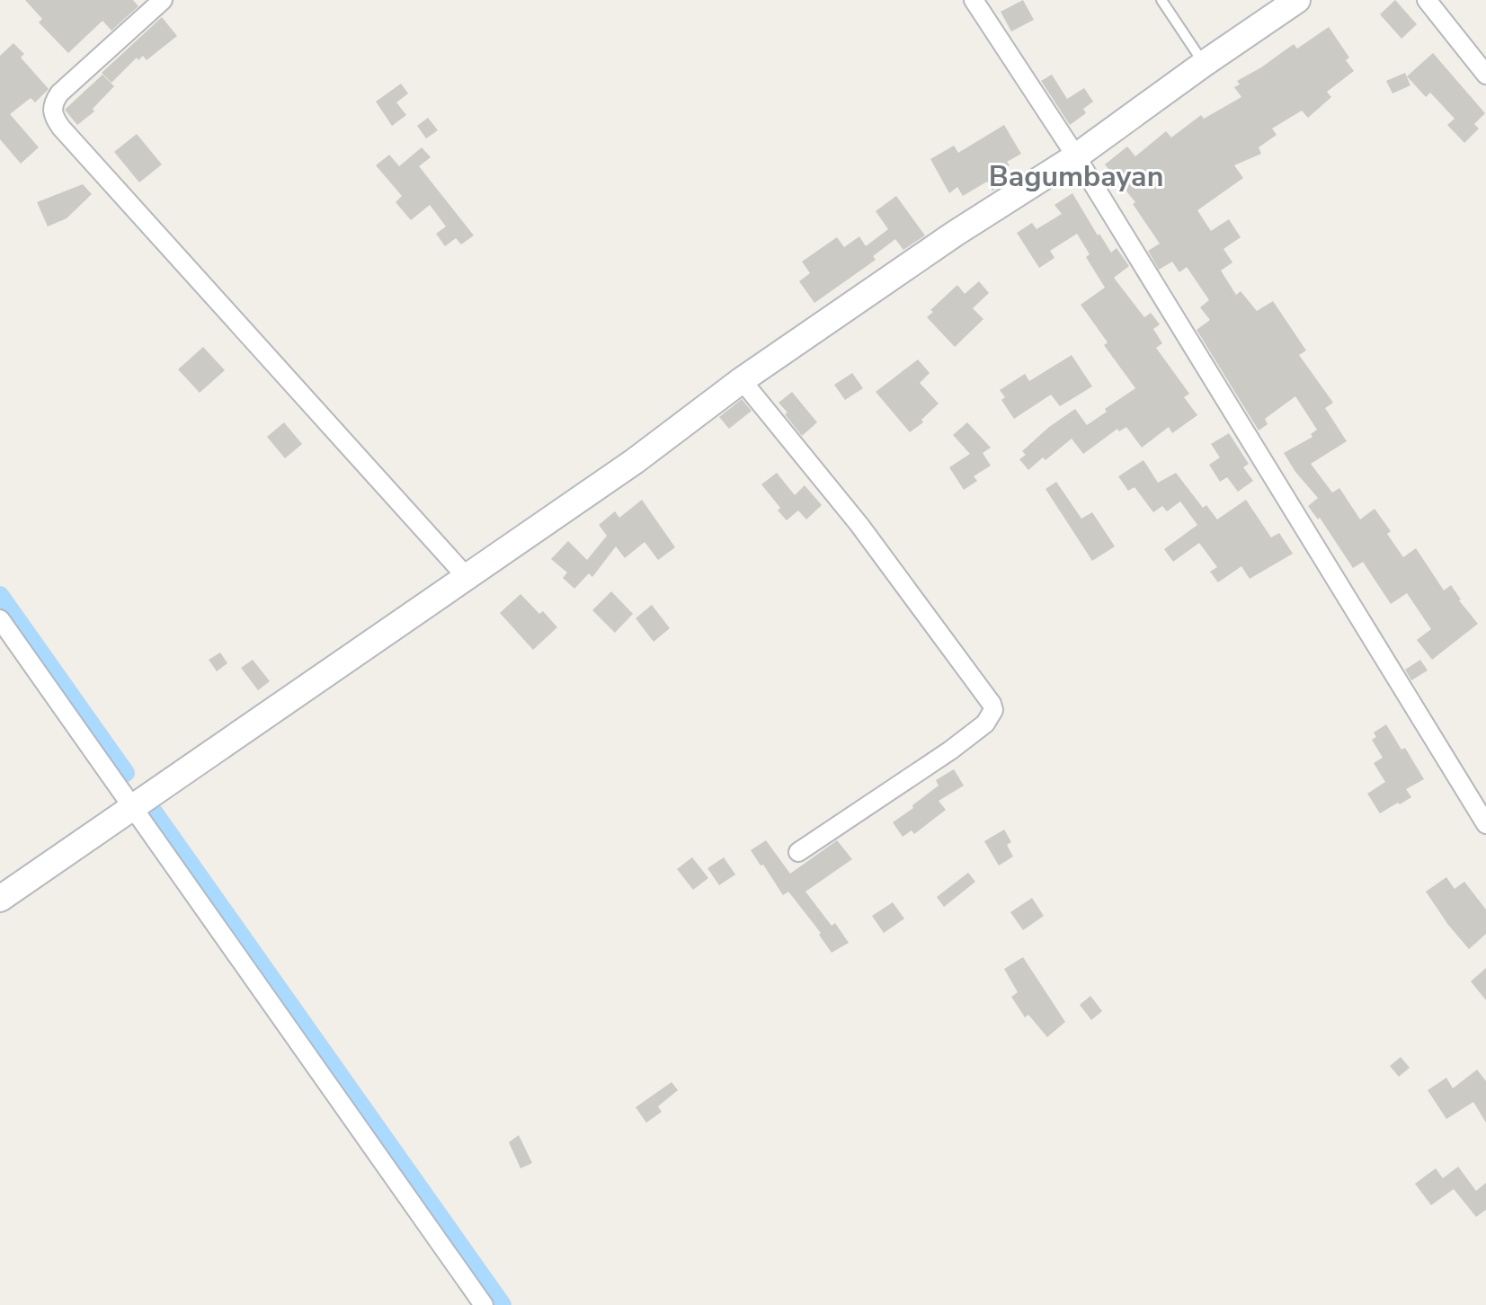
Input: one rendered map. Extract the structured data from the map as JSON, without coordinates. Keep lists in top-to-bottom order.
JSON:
{
  "districts": ["Bagumbayan"]
}
